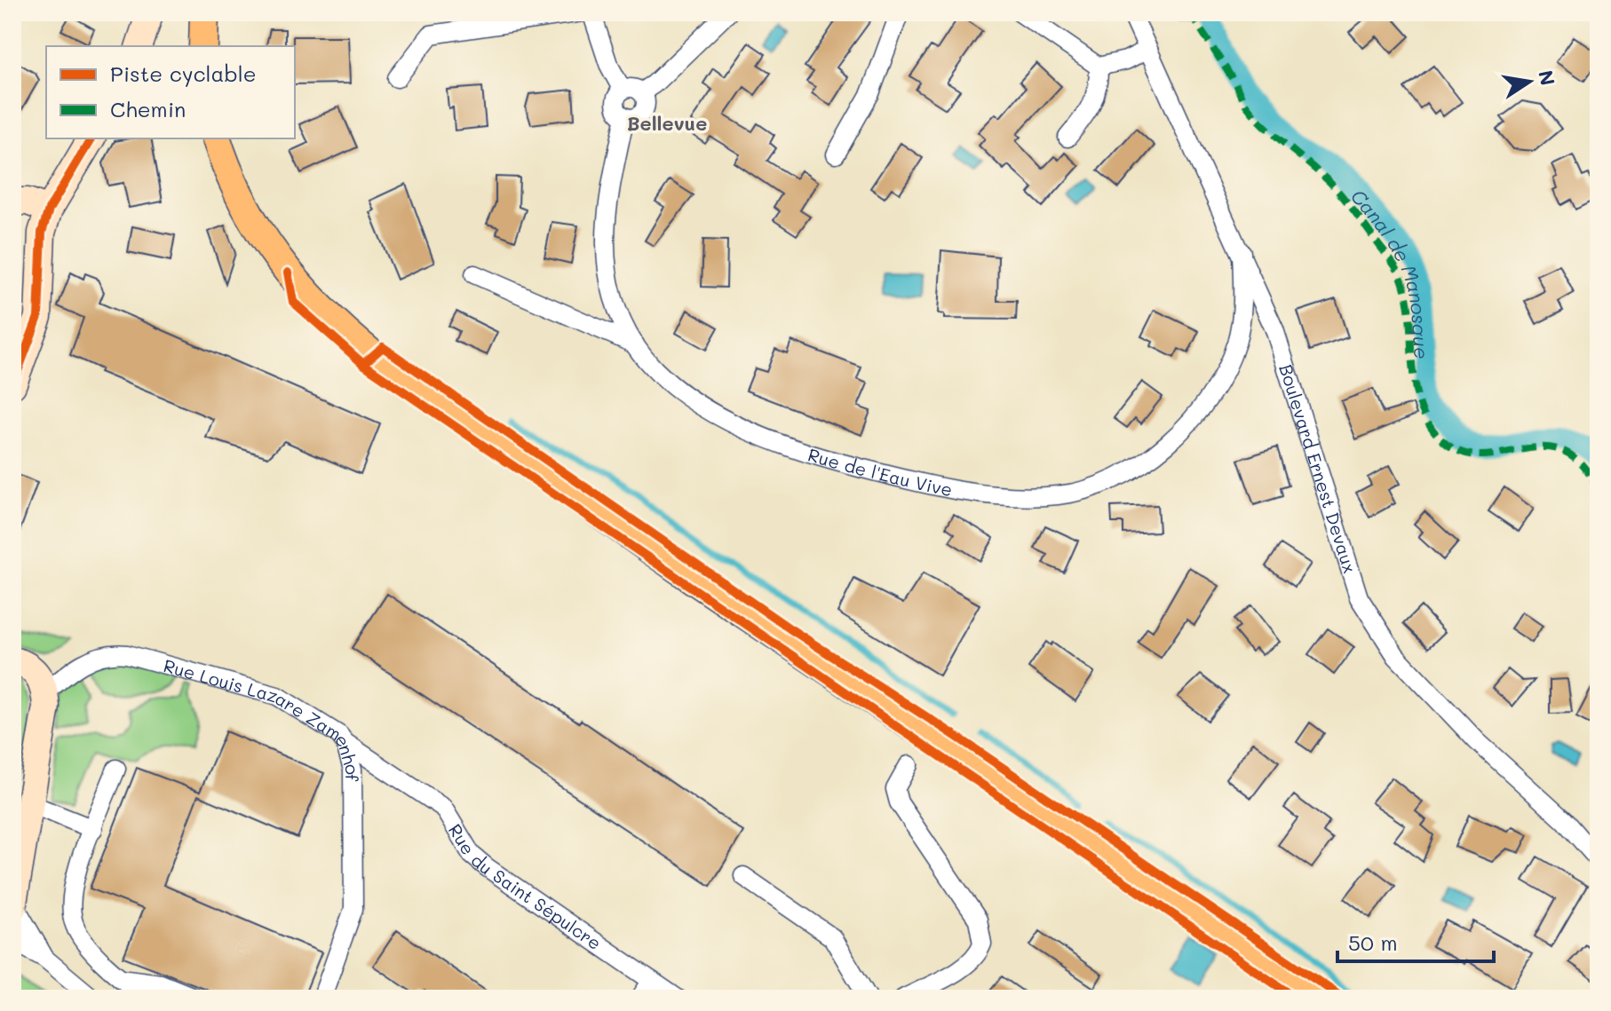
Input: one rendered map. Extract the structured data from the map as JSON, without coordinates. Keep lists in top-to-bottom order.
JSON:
{
  "streets": {
    "street": [
      "Boulevard Ernest Devaux",
      "Rue de l'Eau Vive",
      "Rue Louis Lazare Zamenhof",
      "Rue du Saint Sépulcre"
    ]
  },
  "crossings": [
    ["Boulevard Ernest Devaux", "Rue de l'Eau Vive"],
    ["Rue Louis Lazare Zamenhof", "Rue du Saint Sépulcre"]
  ],
  "districts": ["Bellevue"],
  "water": ["Canal de Manosque"],
  "legend": ["Piste cyclable", "Chemin"],
  "scale_bar": "50 m",
  "north": "right"
}
